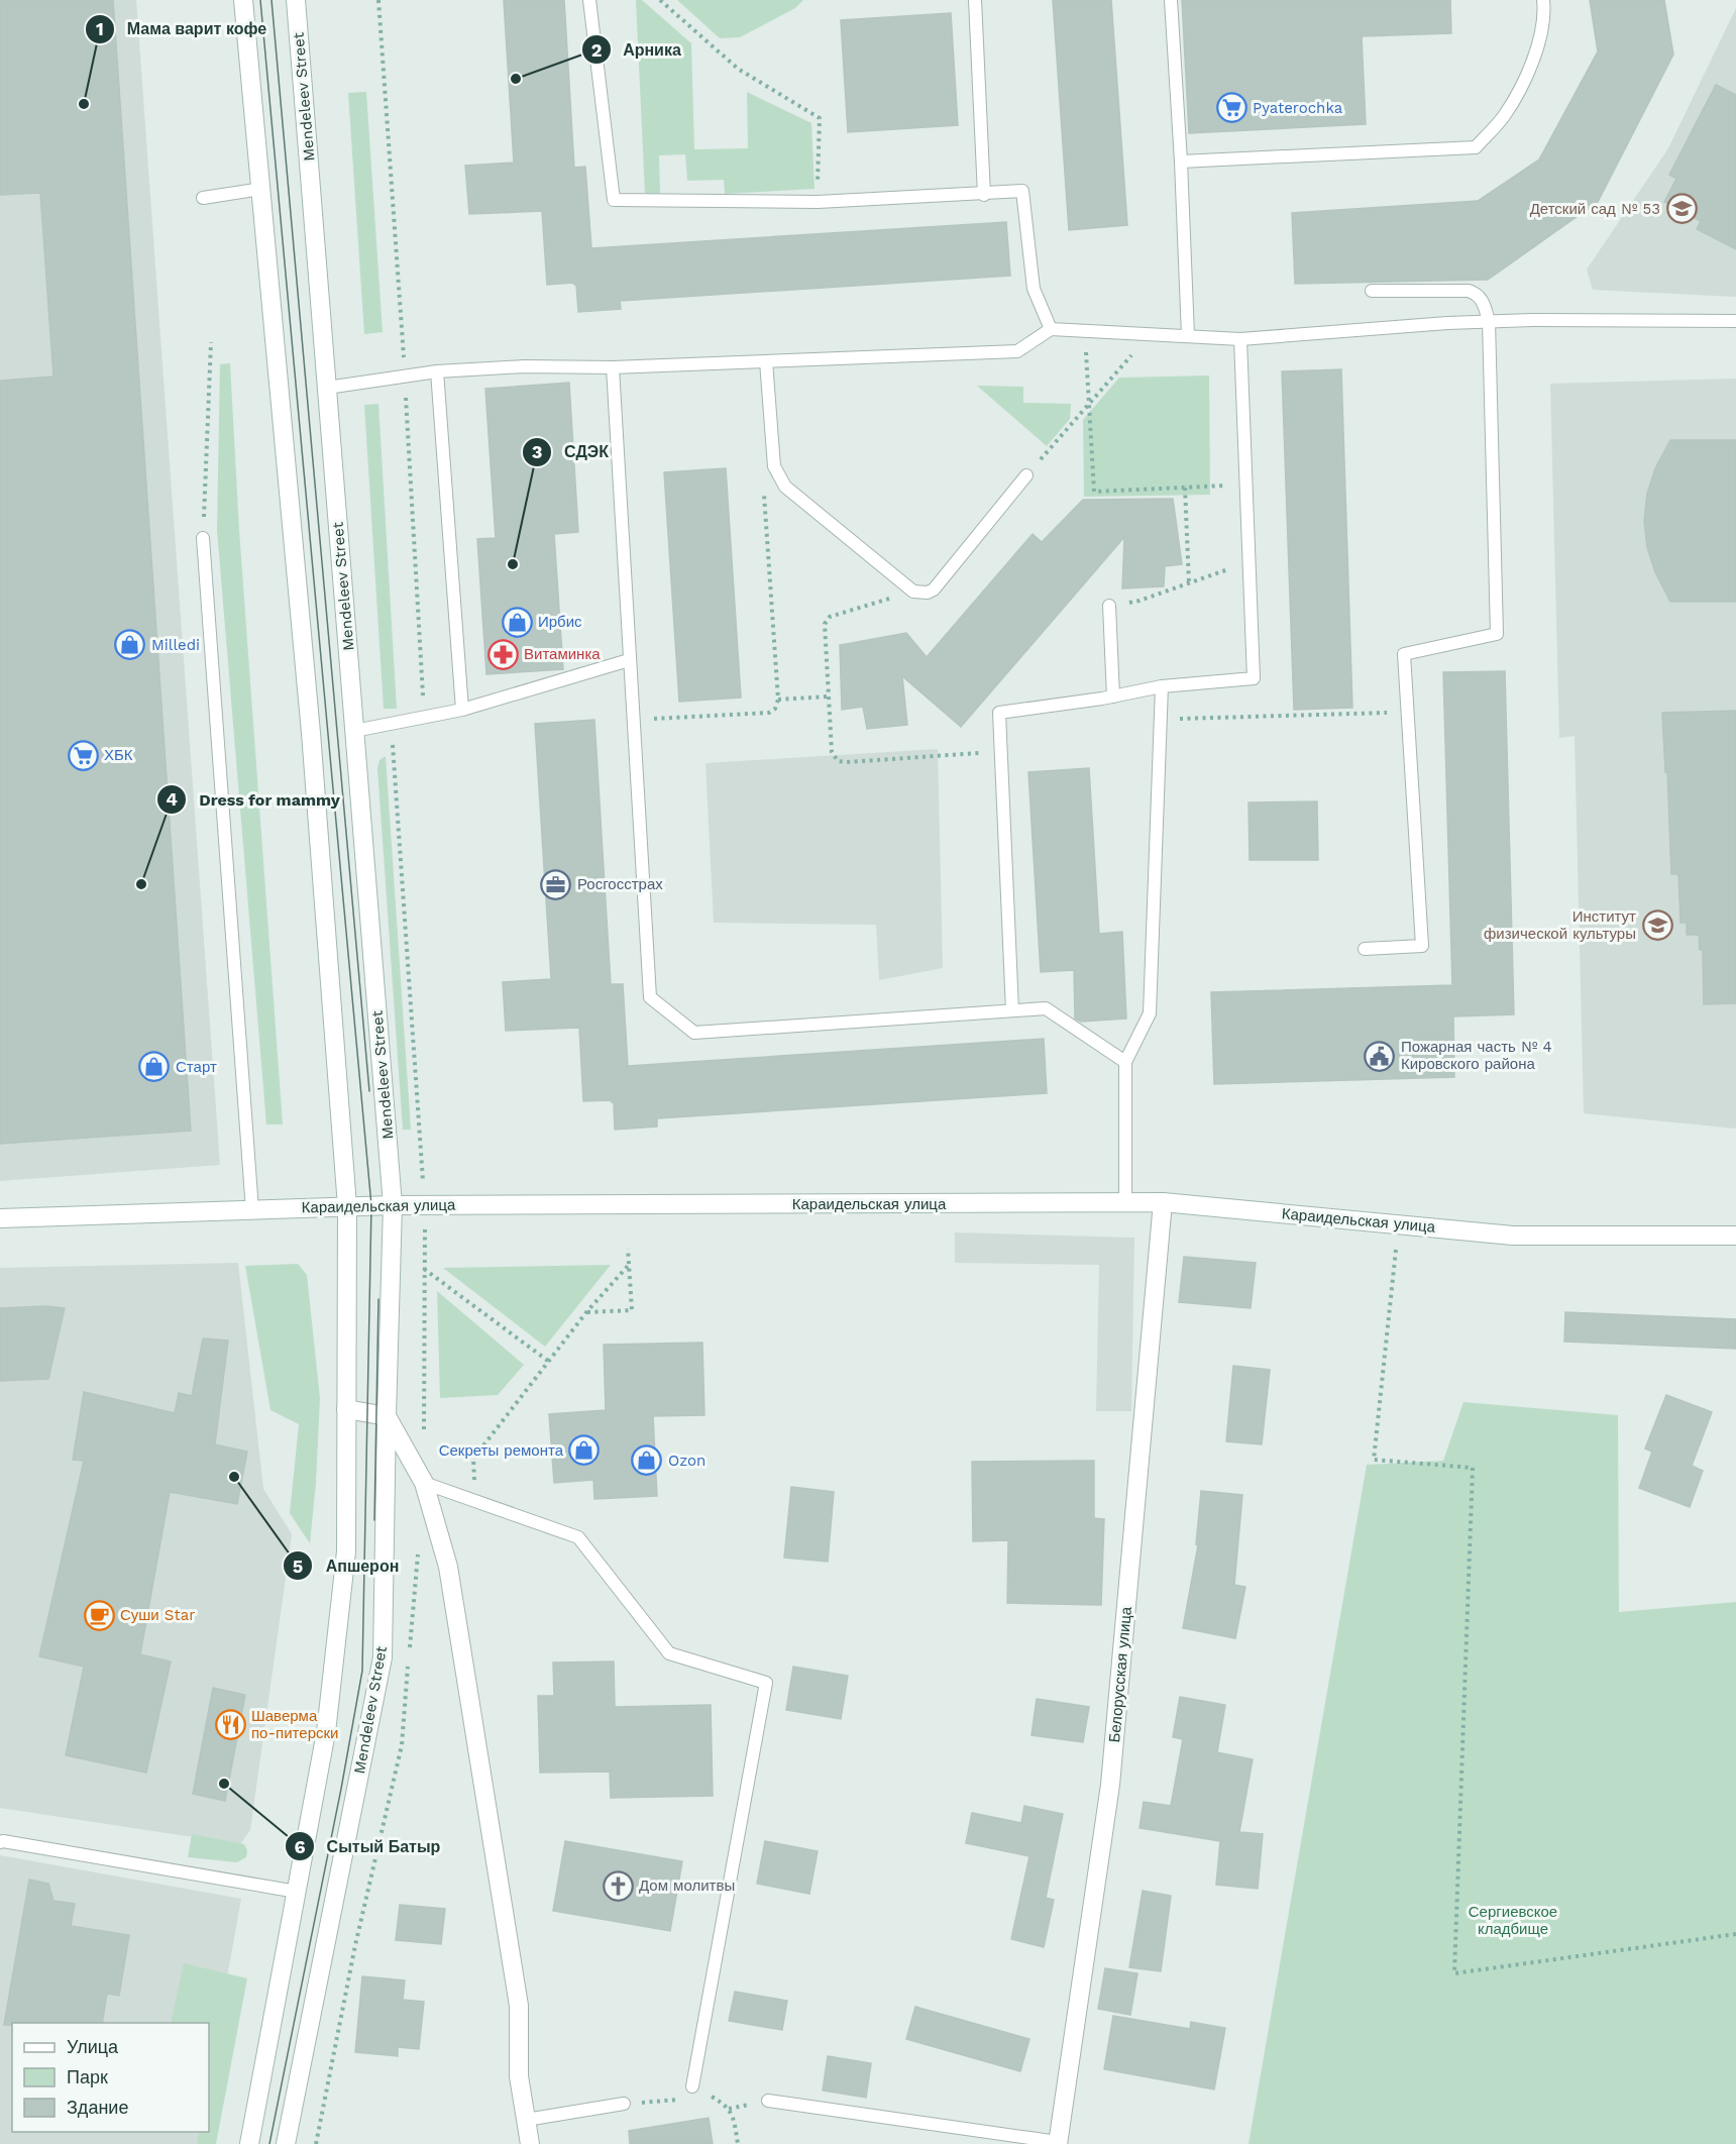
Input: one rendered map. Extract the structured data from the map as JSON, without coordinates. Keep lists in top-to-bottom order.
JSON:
{
  "streets": {
    "main road": ["Mendeleev Street", "Караидельская улица", "Белорусская улица"]
  },
  "crossings": [
    ["Mendeleev Street", "Караидельская улица"],
    ["Караидельская улица", "Белорусская улица"]
  ],
  "parks": ["Сергиевское кладбище"],
  "places": {
    "other": [
      "Арника",
      "Мама варит кофе",
      "СДЭК",
      "Dress for mammy",
      "Апшерон",
      "Сытый Батыр"
    ],
    "supermarket": ["Pyaterochka", "ХБК"],
    "school or university": ["Детский сад № 53", "Институт физической культуры"],
    "shop": [
      "Ирбис",
      "Milledi",
      "Старт",
      "Секреты ремонта",
      "Ozon"
    ],
    "pharmacy": ["Витаминка"],
    "office": ["Росгосстрах"],
    "public building": ["Пожарная часть № 4 Кировского района"],
    "cafe": ["Суши Star"],
    "restaurant": ["Шаверма по-питерски"],
    "church": ["Дом молитвы"]
  },
  "legend": ["Улица", "Парк", "Здание"]
}
